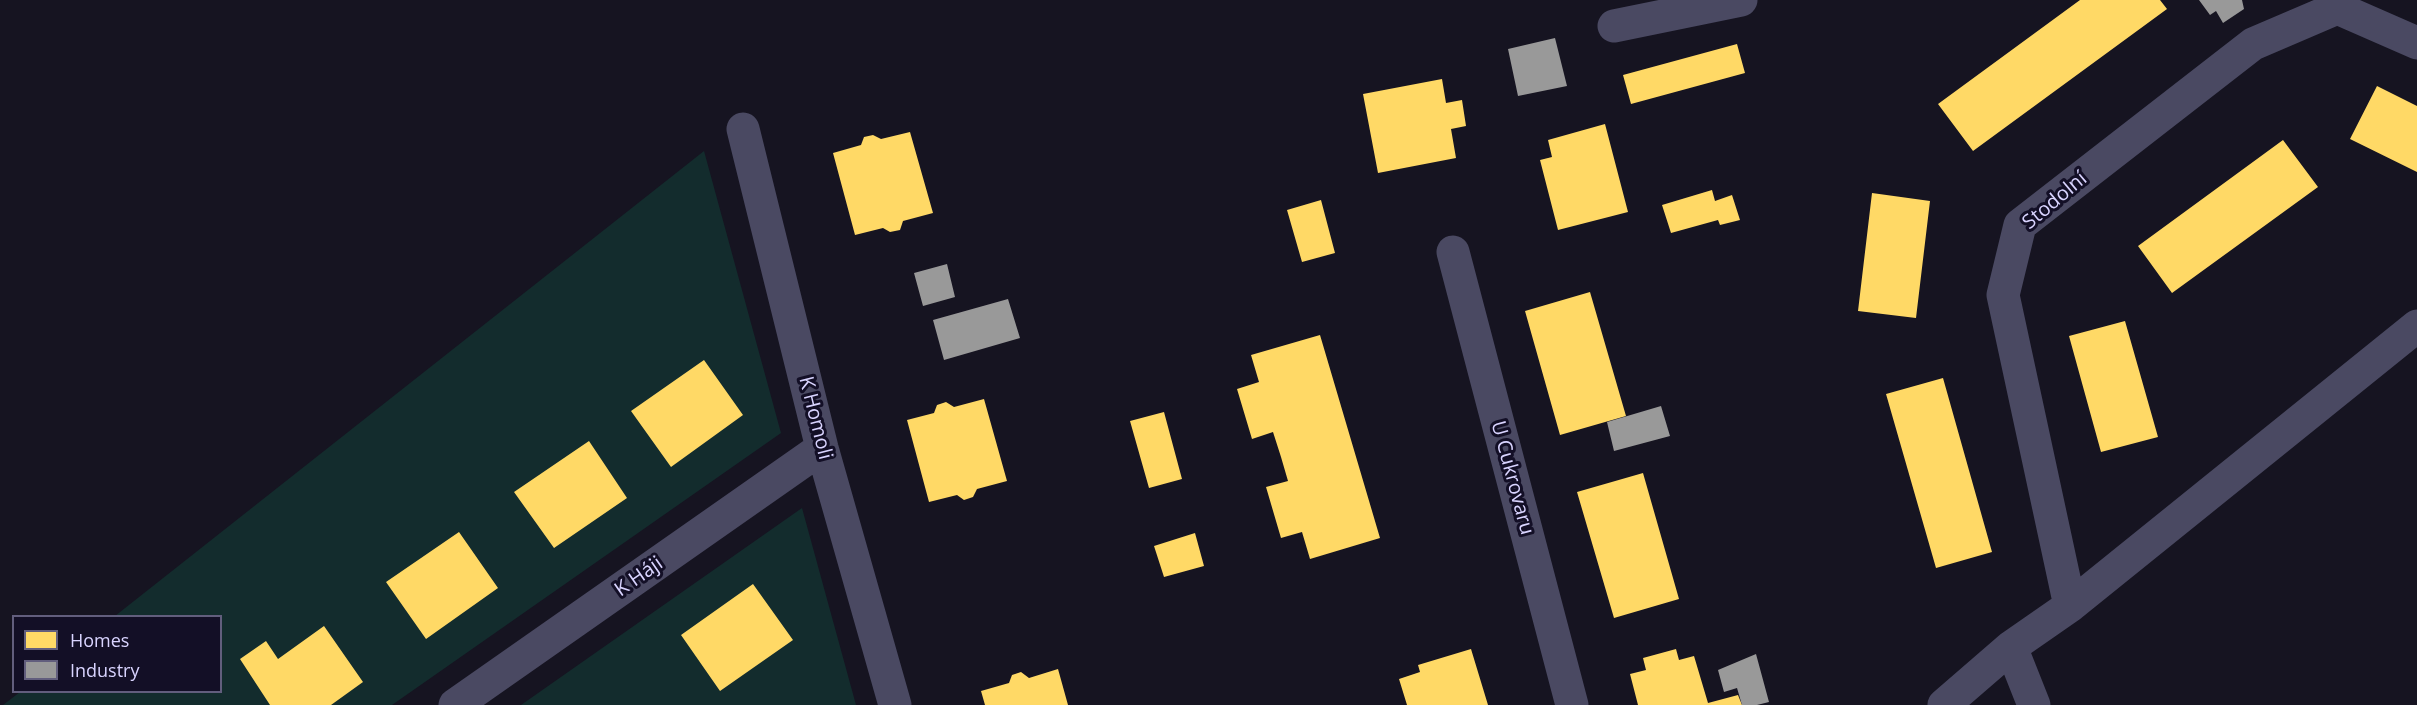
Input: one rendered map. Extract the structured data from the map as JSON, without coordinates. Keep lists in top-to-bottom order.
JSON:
{
  "streets": {
    "street": [
      "Stodolní",
      "K Homoli",
      "U Cukrovaru",
      "K Háji"
    ]
  },
  "crossings": [
    ["K Homoli", "K Háji"]
  ],
  "legend": ["Homes", "Industry"]
}
